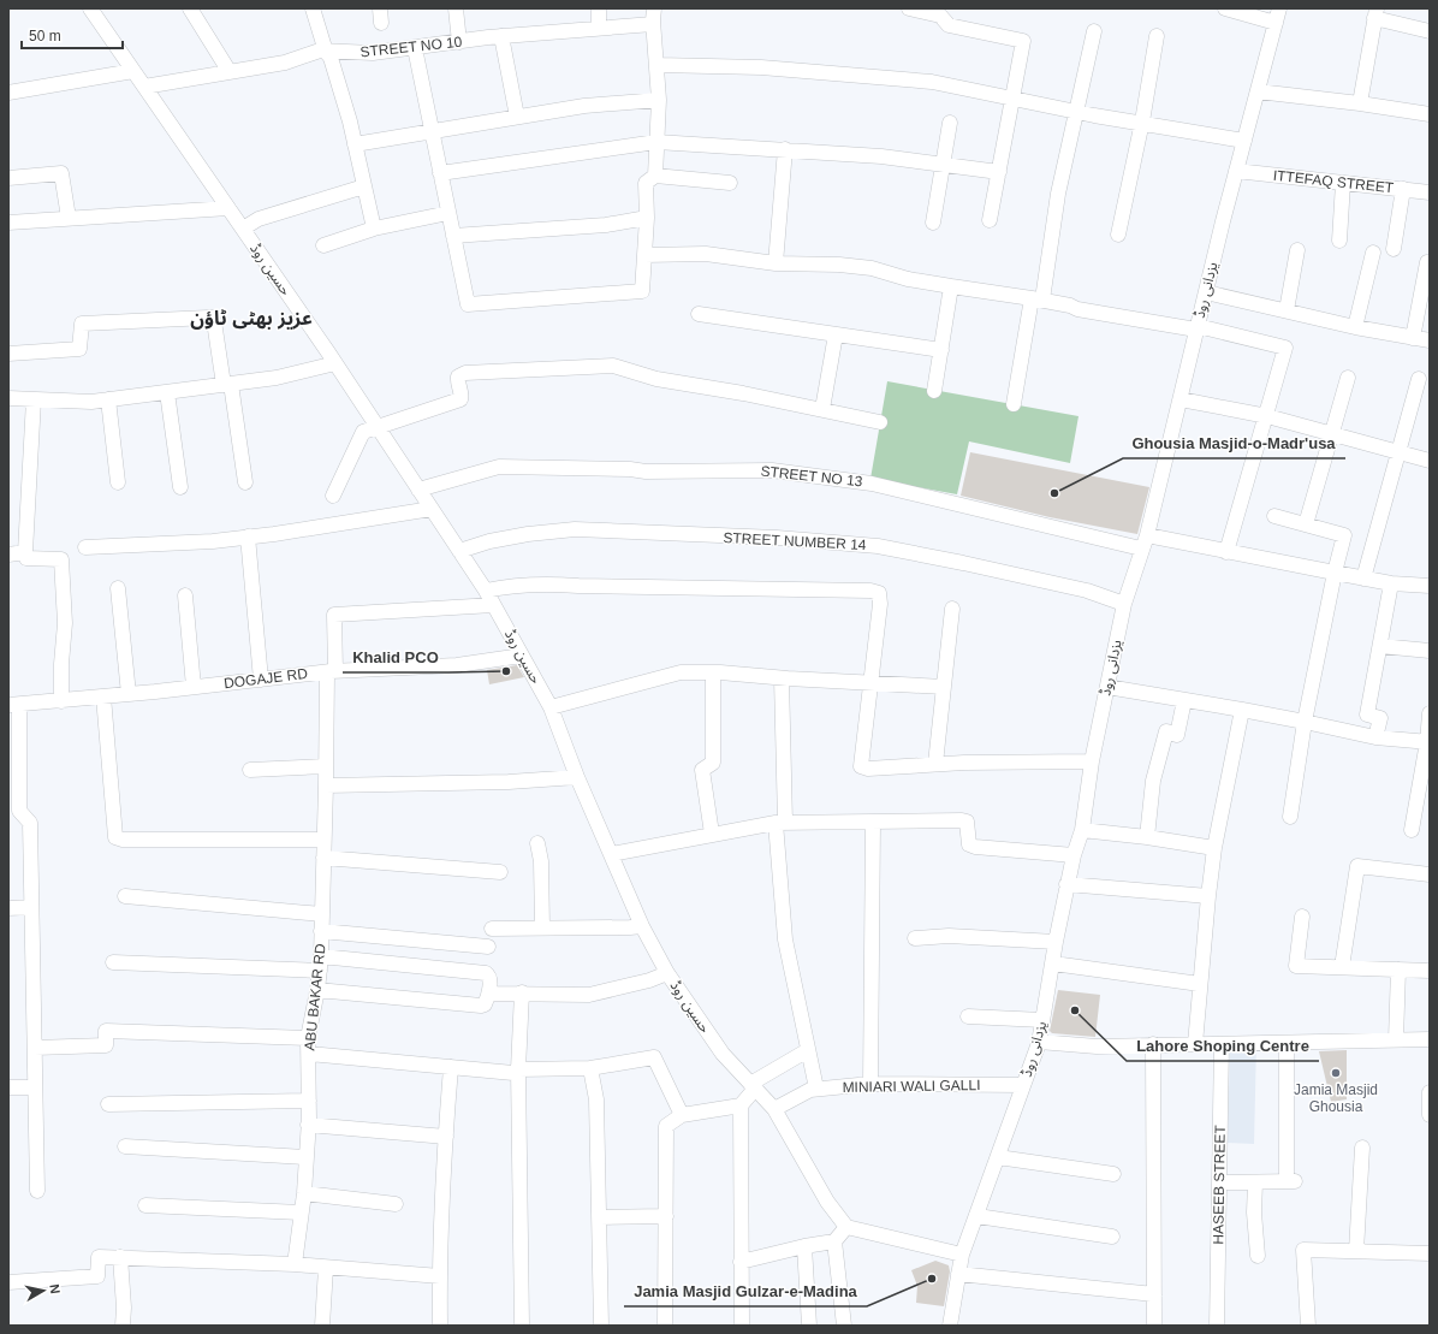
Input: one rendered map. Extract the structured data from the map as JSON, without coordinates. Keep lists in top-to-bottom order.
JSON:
{
  "streets": {
    "street": [
      "STREET NO 10",
      "ITTEFAQ STREET",
      "حسین روڈ",
      "یزدانی روڈ",
      "STREET NO 13",
      "STREET NUMBER 14",
      "DOGAJE RD",
      "ABU BAKAR RD",
      "MINIARI WALI GALLI",
      "HASEEB STREET"
    ]
  },
  "crossings": [
    ["STREET NO 10", "حسین روڈ"],
    ["ITTEFAQ STREET", "یزدانی روڈ"],
    ["حسین روڈ", "STREET NO 13"],
    ["حسین روڈ", "STREET NUMBER 14"],
    ["حسین روڈ", "DOGAJE RD"],
    ["حسین روڈ", "ABU BAKAR RD"],
    ["حسین روڈ", "MINIARI WALI GALLI"],
    ["یزدانی روڈ", "STREET NO 13"],
    ["یزدانی روڈ", "STREET NUMBER 14"],
    ["یزدانی روڈ", "MINIARI WALI GALLI"],
    ["DOGAJE RD", "ABU BAKAR RD"]
  ],
  "districts": ["عزیز بھٹی ٹاؤن"],
  "places": [
    "Ghousia Masjid-o-Madr'usa",
    "Khalid PCO",
    "Lahore Shoping Centre",
    "Jamia Masjid Ghousia",
    "Jamia Masjid Gulzar-e-Madina"
  ],
  "scale_bar": "50 m",
  "north": "right"
}
